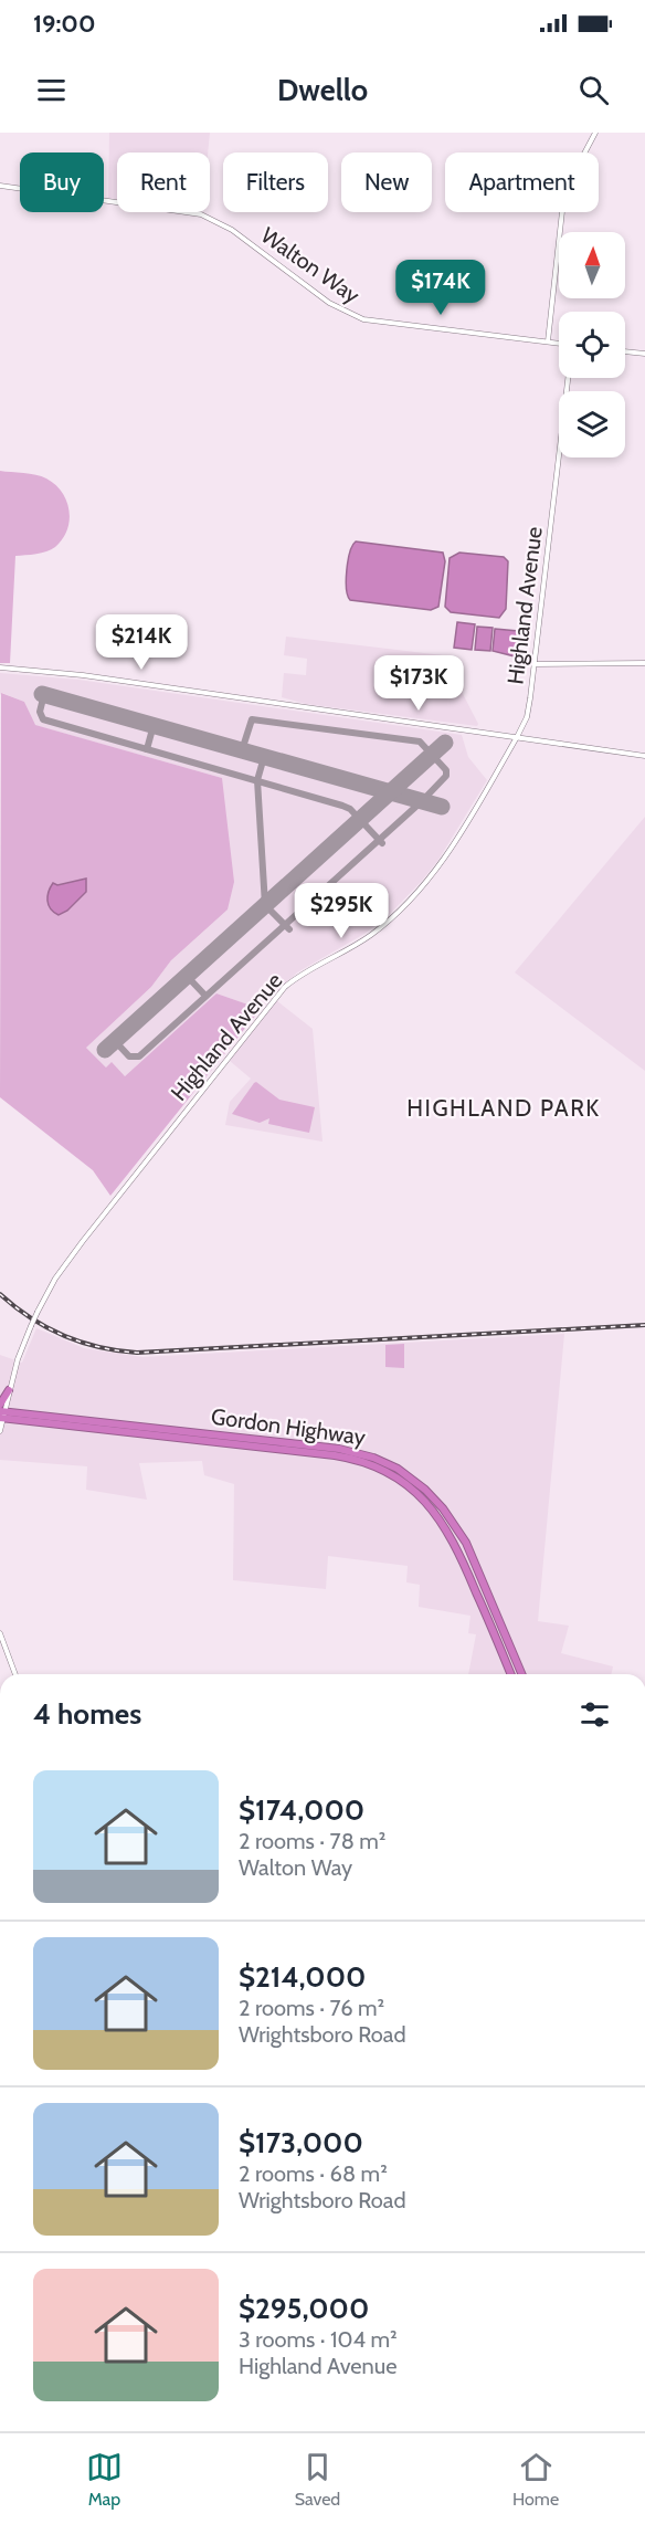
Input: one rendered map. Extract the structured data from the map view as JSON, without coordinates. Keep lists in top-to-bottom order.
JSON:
{
  "streets": {
    "highway": ["Gordon Highway"],
    "main road": ["Walton Way", "Highland Avenue"]
  },
  "districts": ["HIGHLAND PARK"],
  "north": "top",
  "page": {
    "status": "19:00",
    "header": "Dwello",
    "chip": [
      "Buy",
      "Rent",
      "Filters",
      "New",
      "Apartment"
    ],
    "price": [
      "$174K",
      "$214K",
      "$173K",
      "$295K"
    ],
    "heading": "4 homes",
    "list": [
      {
        "name": "$174,000",
        "note": "2 rooms · 78 m² · Walton Way"
      },
      {
        "name": "$214,000",
        "note": "2 rooms · 76 m² · Wrightsboro Road"
      },
      {
        "name": "$173,000",
        "note": "2 rooms · 68 m² · Wrightsboro Road"
      },
      {
        "name": "$295,000",
        "note": "3 rooms · 104 m² · Highland Avenue"
      }
    ],
    "tabs": ["Map", "Saved", "Home"]
  }
}
